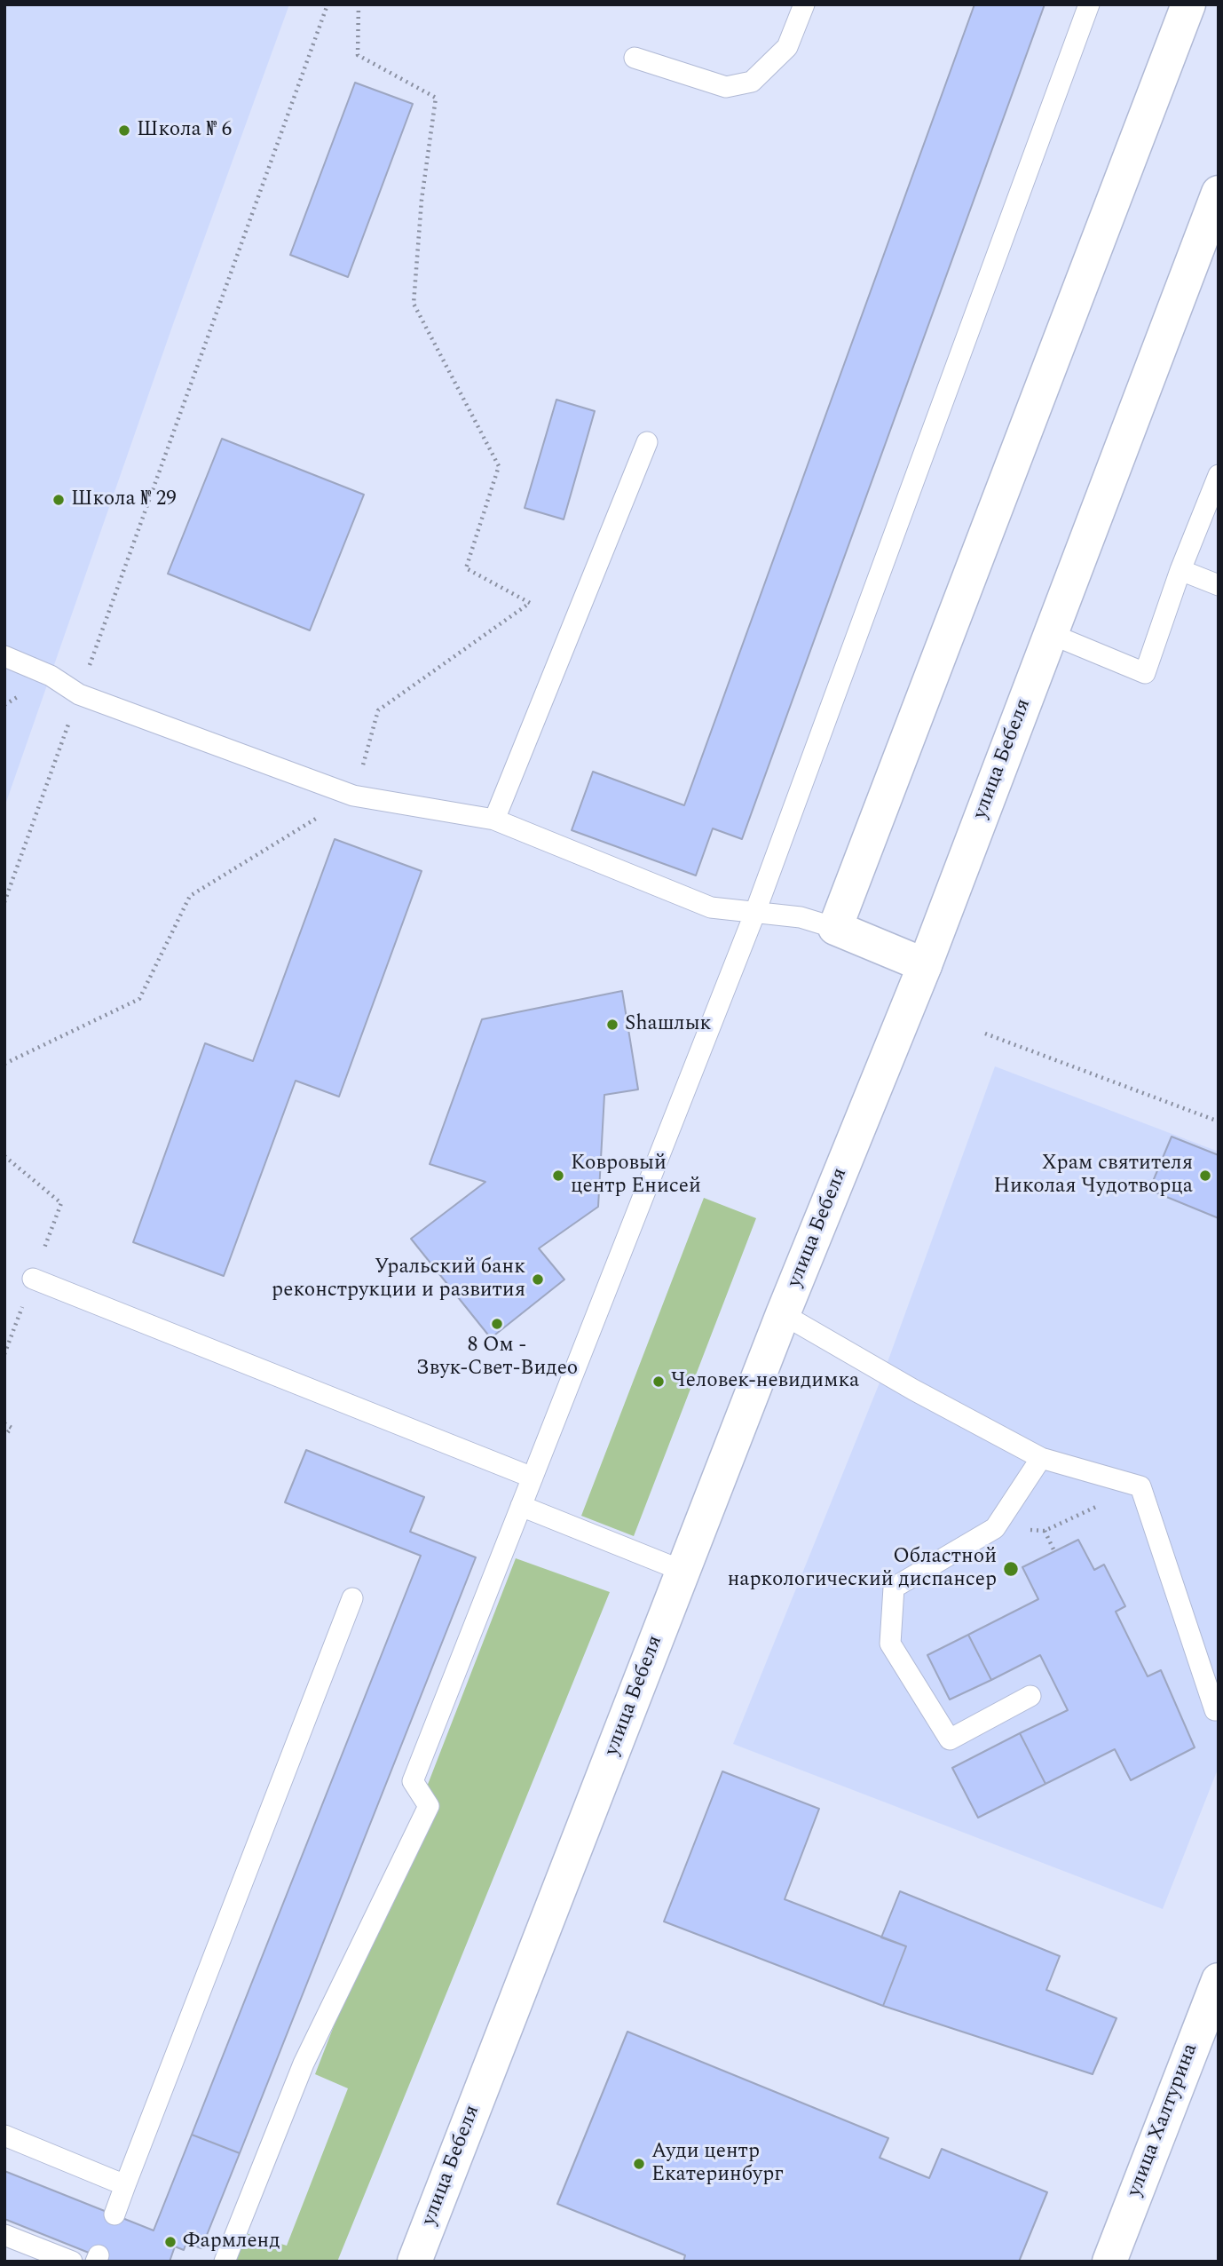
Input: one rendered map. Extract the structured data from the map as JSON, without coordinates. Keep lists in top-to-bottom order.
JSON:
{
  "streets": {
    "main road": ["улица Бебеля", "улица Халтурина"]
  },
  "places": [
    "Школа № 6",
    "Школа № 29",
    "Shашлык",
    "Ковровый центр Енисей",
    "Храм святителя Николая Чудотворца",
    "Уральский банк реконструкции и развития",
    "8 Ом - Звук-Свет-Видео",
    "Человек-невидимка",
    "Областной наркологический диспансер",
    "Ауди центр Екатеринбург",
    "Фармленд"
  ]
}
